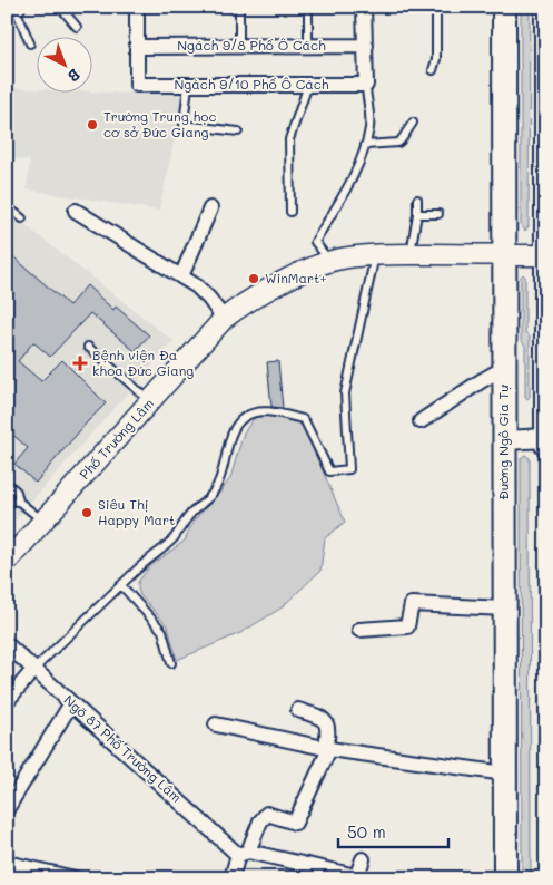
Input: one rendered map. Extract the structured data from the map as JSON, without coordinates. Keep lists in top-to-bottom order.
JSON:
{
  "streets": {
    "main road": ["Phố Trường Lâm", "Đường Ngô Gia Tự"],
    "street": ["Ngách 9/8 Phố Ô Cách", "Ngách 9/10 Phố Ô Cách", "Ngõ 87 Phố Trường Lâm"]
  },
  "crossings": [
    ["Ngách 9/8 Phố Ô Cách", "Ngách 9/10 Phố Ô Cách"],
    ["Phố Trường Lâm", "Đường Ngô Gia Tự"]
  ],
  "places": {
    "other": ["Trường Trung học cơ sở Đức Giang", "WinMart+", "Siêu Thị Happy Mart"],
    "health": ["Bệnh viện Đa khoa Đức Giang"]
  },
  "scale_bar": "50 m",
  "north": "bottom right"
}
